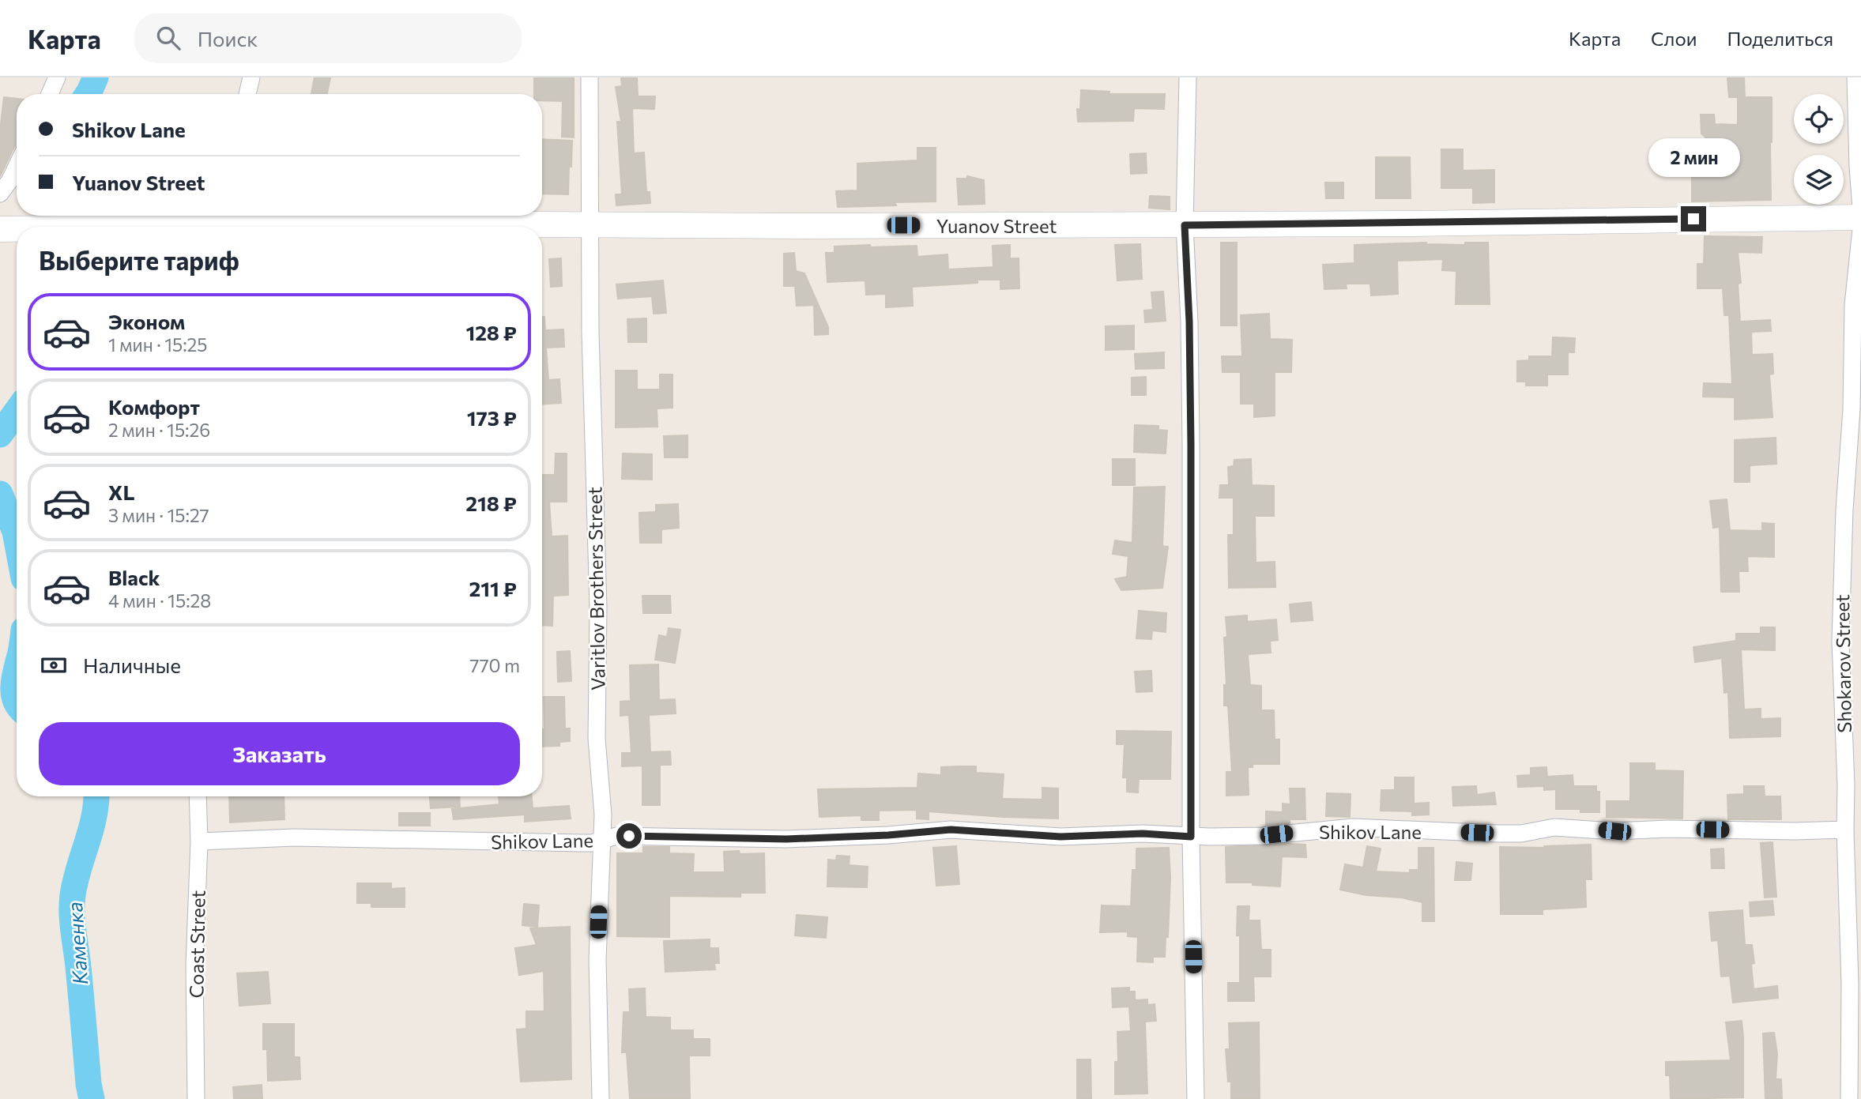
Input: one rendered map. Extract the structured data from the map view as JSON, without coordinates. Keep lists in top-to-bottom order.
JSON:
{
  "streets": {
    "street": [
      "Yuanov Street",
      "Varitlov Brothers Street",
      "Shokarov Street",
      "Shikov Lane",
      "Coast Street"
    ]
  },
  "crossings": [
    ["Yuanov Street", "Varitlov Brothers Street"],
    ["Varitlov Brothers Street", "Shikov Lane"],
    ["Shokarov Street", "Shikov Lane"],
    ["Shikov Lane", "Coast Street"]
  ],
  "water": ["Каменка"],
  "page": {
    "header": "Карта",
    "search": "Поиск",
    "nav": ["Карта", "Слои", "Поделиться"],
    "banner": ["Shikov Lane", "Yuanov Street"],
    "bubble": "2 мин",
    "heading": "Выберите тариф",
    "list": [
      {
        "name": "Эконом",
        "note": "1 мин · 15:25",
        "value": "128 ₽"
      },
      {
        "name": "Комфорт",
        "note": "2 мин · 15:26",
        "value": "173 ₽"
      },
      {
        "name": "XL",
        "note": "3 мин · 15:27",
        "value": "218 ₽"
      },
      {
        "name": "Black",
        "note": "4 мин · 15:28",
        "value": "211 ₽"
      }
    ],
    "pay": ["Наличные", "770 m"],
    "buttons": "Заказать"
  }
}
